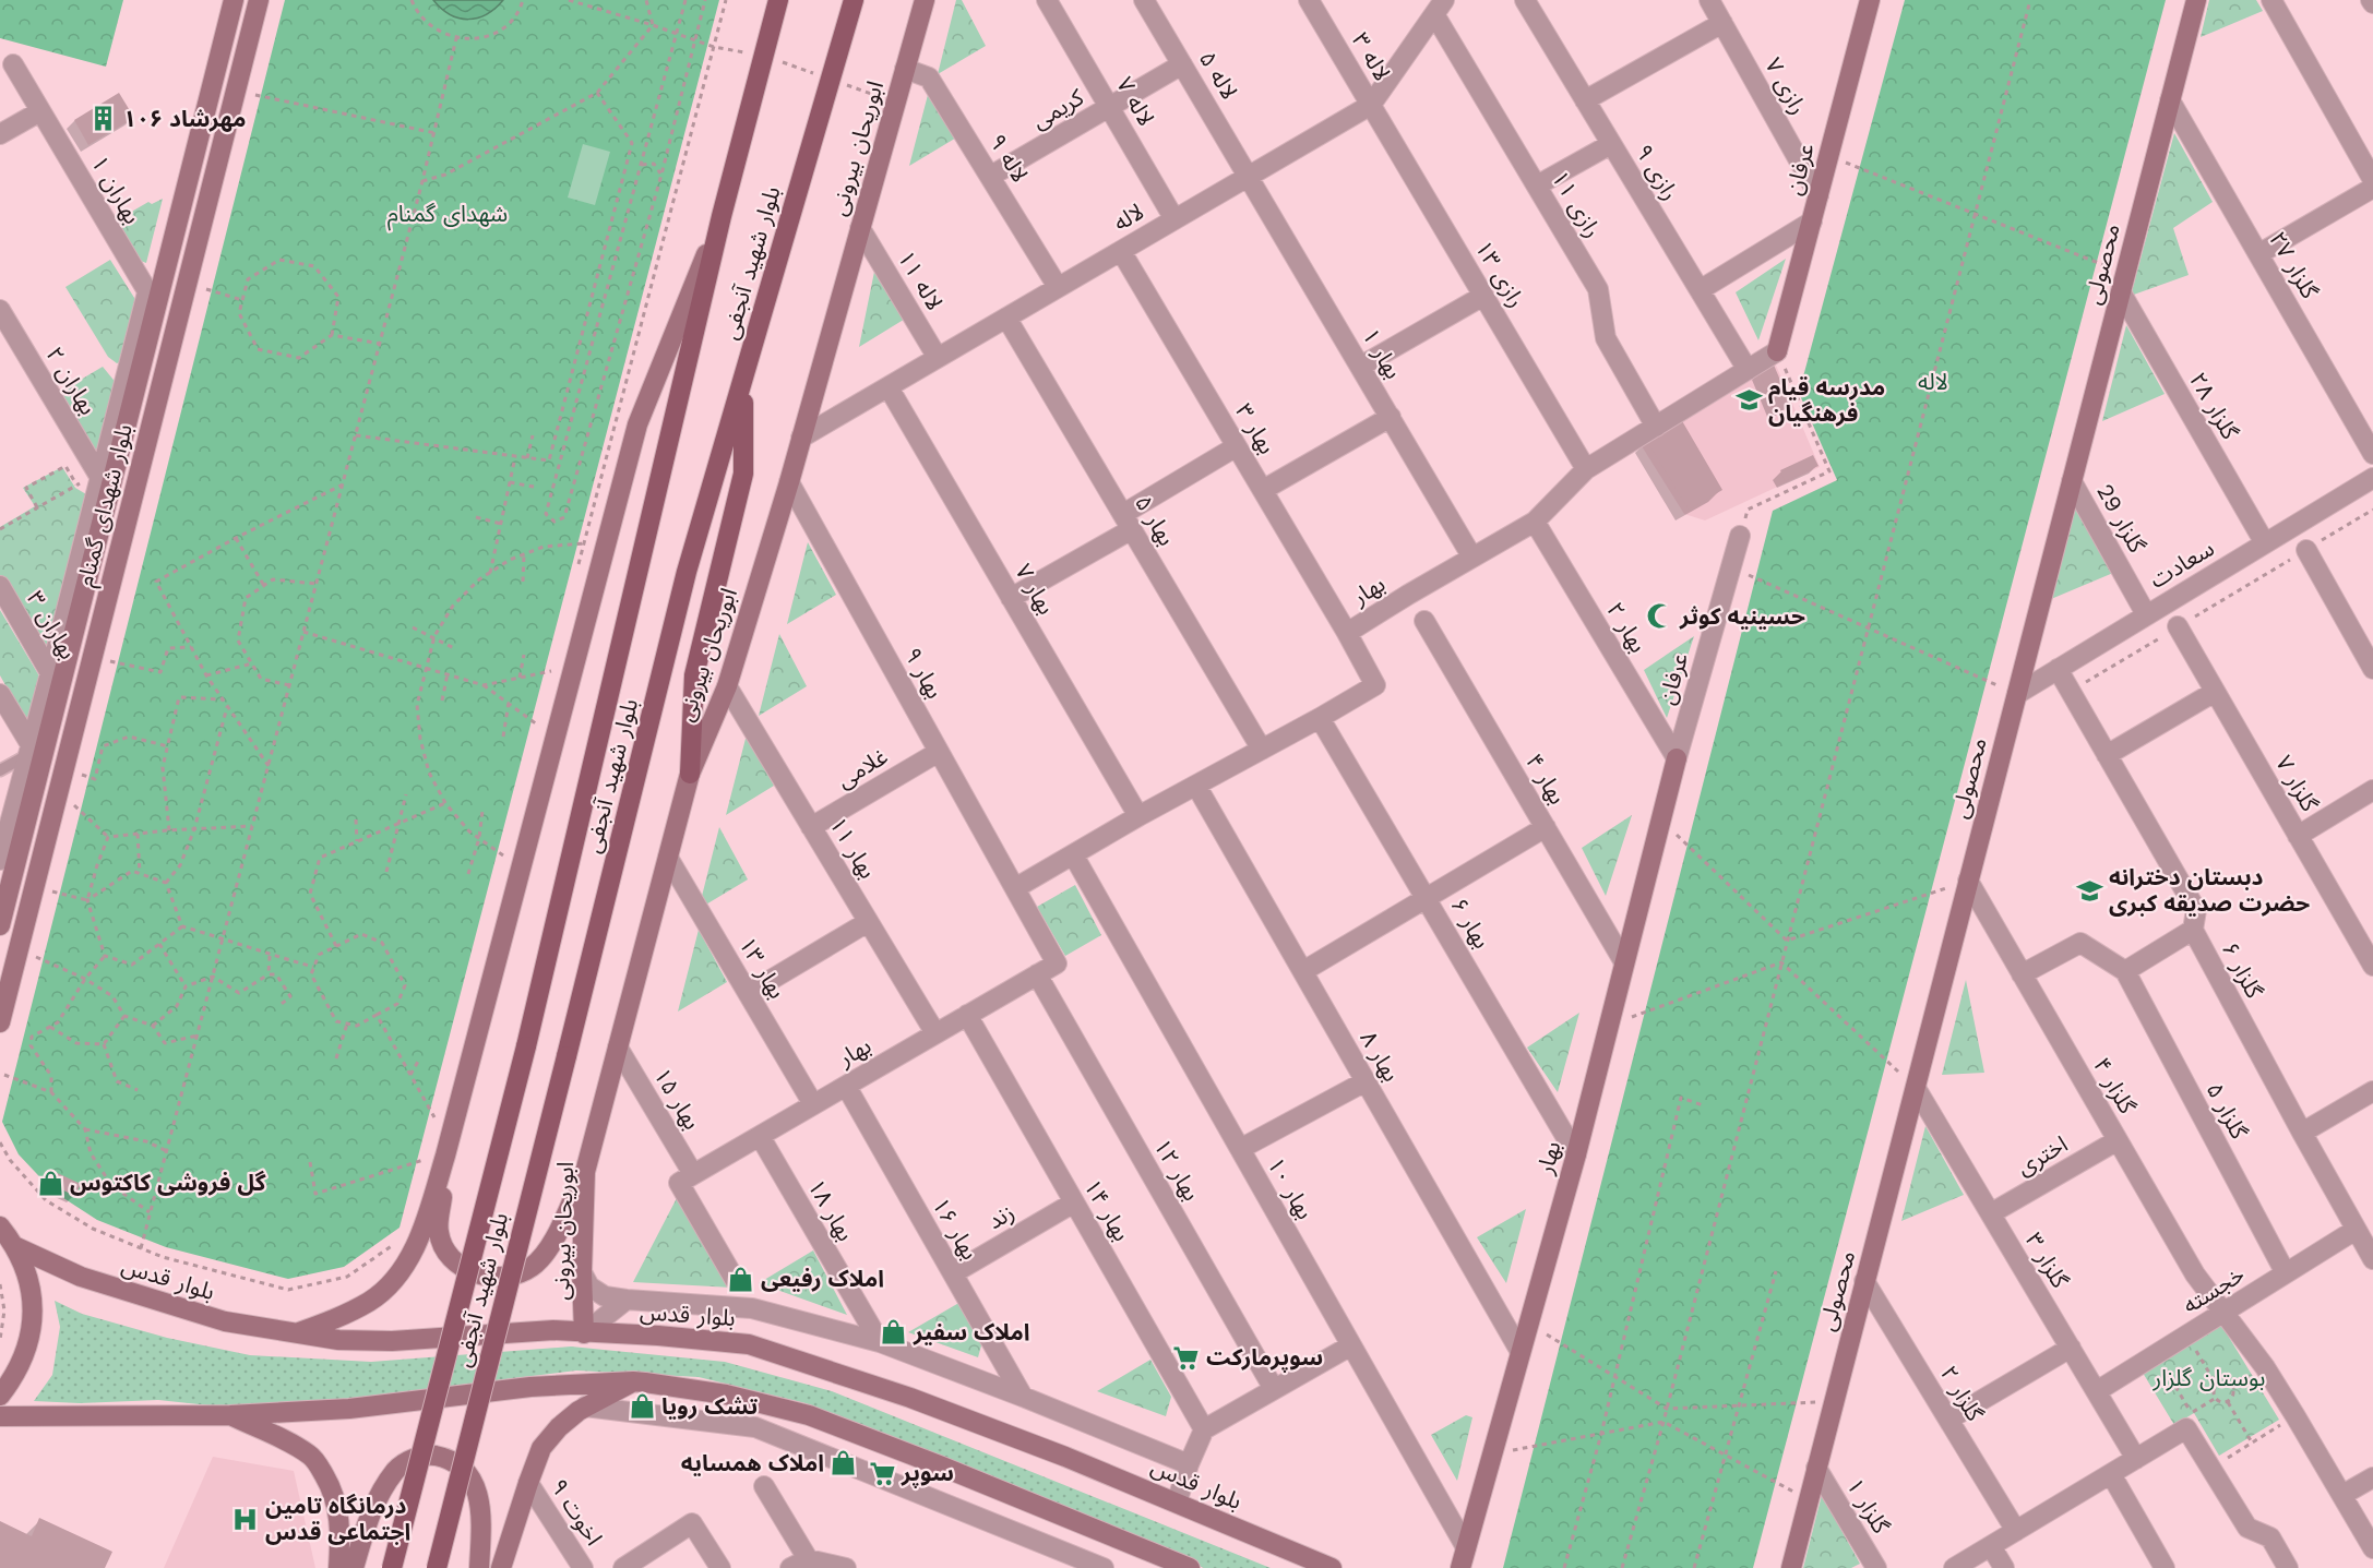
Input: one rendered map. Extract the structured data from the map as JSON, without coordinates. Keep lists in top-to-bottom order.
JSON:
{
  "streets": {
    "main road": ["بلوار شهید آنجفی"],
    "street": [
      "لاله ۳",
      "لاله ۵",
      "رازی ۷",
      "لاله ۷",
      "کریمی",
      "ابوریحان بیرونی",
      "لاله ۹",
      "عرفان",
      "رازی ۹",
      "بهاران ۱",
      "رازی ۱۱",
      "لاله",
      "محصولی",
      "گلزار ۲۷",
      "رازی ۱۳",
      "لاله ۱۱",
      "بهار ۱",
      "بهاران ۲",
      "گلزار ۲۸",
      "بهار ۳",
      "بلوار شهدای گمنام",
      "گلزار 29",
      "بهار ۵",
      "سعادت",
      "بهار ۷",
      "بهار",
      "بهاران ۳",
      "بهار ۲",
      "بهار ۹",
      "غلامی",
      "بهار ۴",
      "گلزار ۷",
      "بهار ۱۱",
      "بهار ۶",
      "بهار ۱۳",
      "گلزار ۶",
      "بهار ۸",
      "گلزار ۴",
      "بهار ۱۵",
      "گلزار ۵",
      "اختری",
      "بهار ۱۲",
      "بهار ۱۰",
      "بهار ۱۸",
      "بهار ۱۴",
      "زند",
      "بهار ۱۶",
      "گلزار ۳",
      "بلوار قدس",
      "خجسته",
      "گلزار ۲",
      "گلزار ۱",
      "اخوت ۹"
    ]
  },
  "crossings": [
    ["لاله ۳", "لاله"],
    ["لاله ۳", "رازی ۱۳"],
    ["لاله ۵", "کریمی"],
    ["لاله ۵", "لاله"],
    ["لاله ۵", "بهار ۱"],
    ["رازی ۷", "عرفان"],
    ["لاله ۷", "کریمی"],
    ["لاله ۷", "لاله"],
    ["کریمی", "لاله ۹"],
    ["ابوریحان بیرونی", "لاله ۹"],
    ["ابوریحان بیرونی", "لاله"],
    ["ابوریحان بیرونی", "لاله ۱۱"],
    ["ابوریحان بیرونی", "بهار ۹"],
    ["ابوریحان بیرونی", "بهار ۱۱"],
    ["ابوریحان بیرونی", "بهار ۱۳"],
    ["ابوریحان بیرونی", "بهار ۱۵"],
    ["ابوریحان بیرونی", "بلوار قدس"],
    ["لاله ۹", "لاله"],
    ["عرفان", "بهار"],
    ["عرفان", "بهار ۲"],
    ["رازی ۹", "بهار"],
    ["بهاران ۱", "بلوار شهدای گمنام"],
    ["رازی ۱۱", "لاله"],
    ["رازی ۱۱", "بهار"],
    ["لاله", "رازی ۱۳"],
    ["لاله", "لاله ۱۱"],
    ["لاله", "بهار ۱"],
    ["لاله", "بهار ۳"],
    ["لاله", "بهار ۵"],
    ["لاله", "بهار ۷"],
    ["محصولی", "گلزار ۲۷"],
    ["محصولی", "گلزار ۲۸"],
    ["محصولی", "گلزار 29"],
    ["محصولی", "سعادت"],
    ["محصولی", "گلزار ۴"],
    ["محصولی", "گلزار ۳"],
    ["محصولی", "گلزار ۲"],
    ["محصولی", "گلزار ۱"],
    ["رازی ۱۳", "بهار"],
    ["بهار ۱", "بهار"],
    ["گلزار ۲۸", "سعادت"],
    ["بهار ۳", "بهار"],
    ["بلوار شهدای گمنام", "بهاران ۳"],
    ["گلزار 29", "سعادت"],
    ["بهار ۵", "بهار"],
    ["سعادت", "گلزار ۶"],
    ["بهار ۷", "بهار"],
    ["بهار", "بهار ۲"],
    ["بهار", "بهار ۹"],
    ["بهار", "بهار ۴"],
    ["بهار", "بهار ۱۱"],
    ["بهار", "بهار ۶"],
    ["بهار", "بهار ۱۳"],
    ["بهار", "بهار ۸"],
    ["بهار", "بهار ۱۵"],
    ["بهار", "بهار ۱۲"],
    ["بهار", "بهار ۱۰"],
    ["بهار", "بهار ۱۸"],
    ["بهار", "بهار ۱۴"],
    ["بهار", "بهار ۱۶"],
    ["بهار ۹", "غلامی"],
    ["غلامی", "بهار ۱۱"],
    ["گلزار ۶", "خجسته"],
    ["گلزار ۴", "اختری"],
    ["گلزار ۴", "خجسته"],
    ["گلزار ۵", "خجسته"],
    ["اختری", "گلزار ۳"],
    ["بهار ۱۴", "زند"],
    ["زند", "بهار ۱۶"],
    ["گلزار ۳", "خجسته"]
  ],
  "parks": ["شهدای گمنام", "لاله", "بوستان گلزار"],
  "places": {
    "building": ["مهرشاد ۱۰۶"],
    "school or university": ["مدرسه قیام فرهنگیان", "دبستان دخترانه حضرت صدیقه کبری"],
    "mosque": ["حسینیه کوثر"],
    "shop": [
      "گل فروشی کاکتوس",
      "املاک رفیعی",
      "املاک سفیر",
      "تشک رویا",
      "املاک همسایه"
    ],
    "supermarket": ["سوپرمارکت", "سوپر"],
    "hospital": ["درمانگاه تامین اجتماعی قدس"]
  }
}
